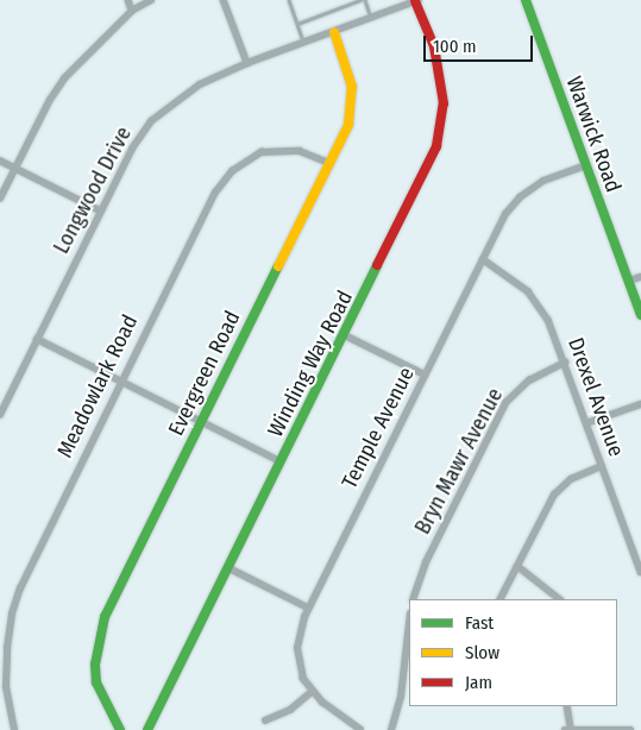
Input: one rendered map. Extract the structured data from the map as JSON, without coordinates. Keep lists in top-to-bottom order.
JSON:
{
  "streets": {
    "street": [
      "Warwick Road",
      "Longwood Drive",
      "Winding Way Road",
      "Evergreen Road",
      "Meadowlark Road",
      "Drexel Avenue",
      "Temple Avenue",
      "Bryn Mawr Avenue"
    ]
  },
  "crossings": [
    ["Warwick Road", "Temple Avenue"],
    ["Longwood Drive", "Winding Way Road"],
    ["Longwood Drive", "Evergreen Road"],
    ["Evergreen Road", "Meadowlark Road"],
    ["Drexel Avenue", "Temple Avenue"],
    ["Drexel Avenue", "Bryn Mawr Avenue"]
  ],
  "legend": ["Fast", "Slow", "Jam"],
  "scale_bar": "100 m"
}
